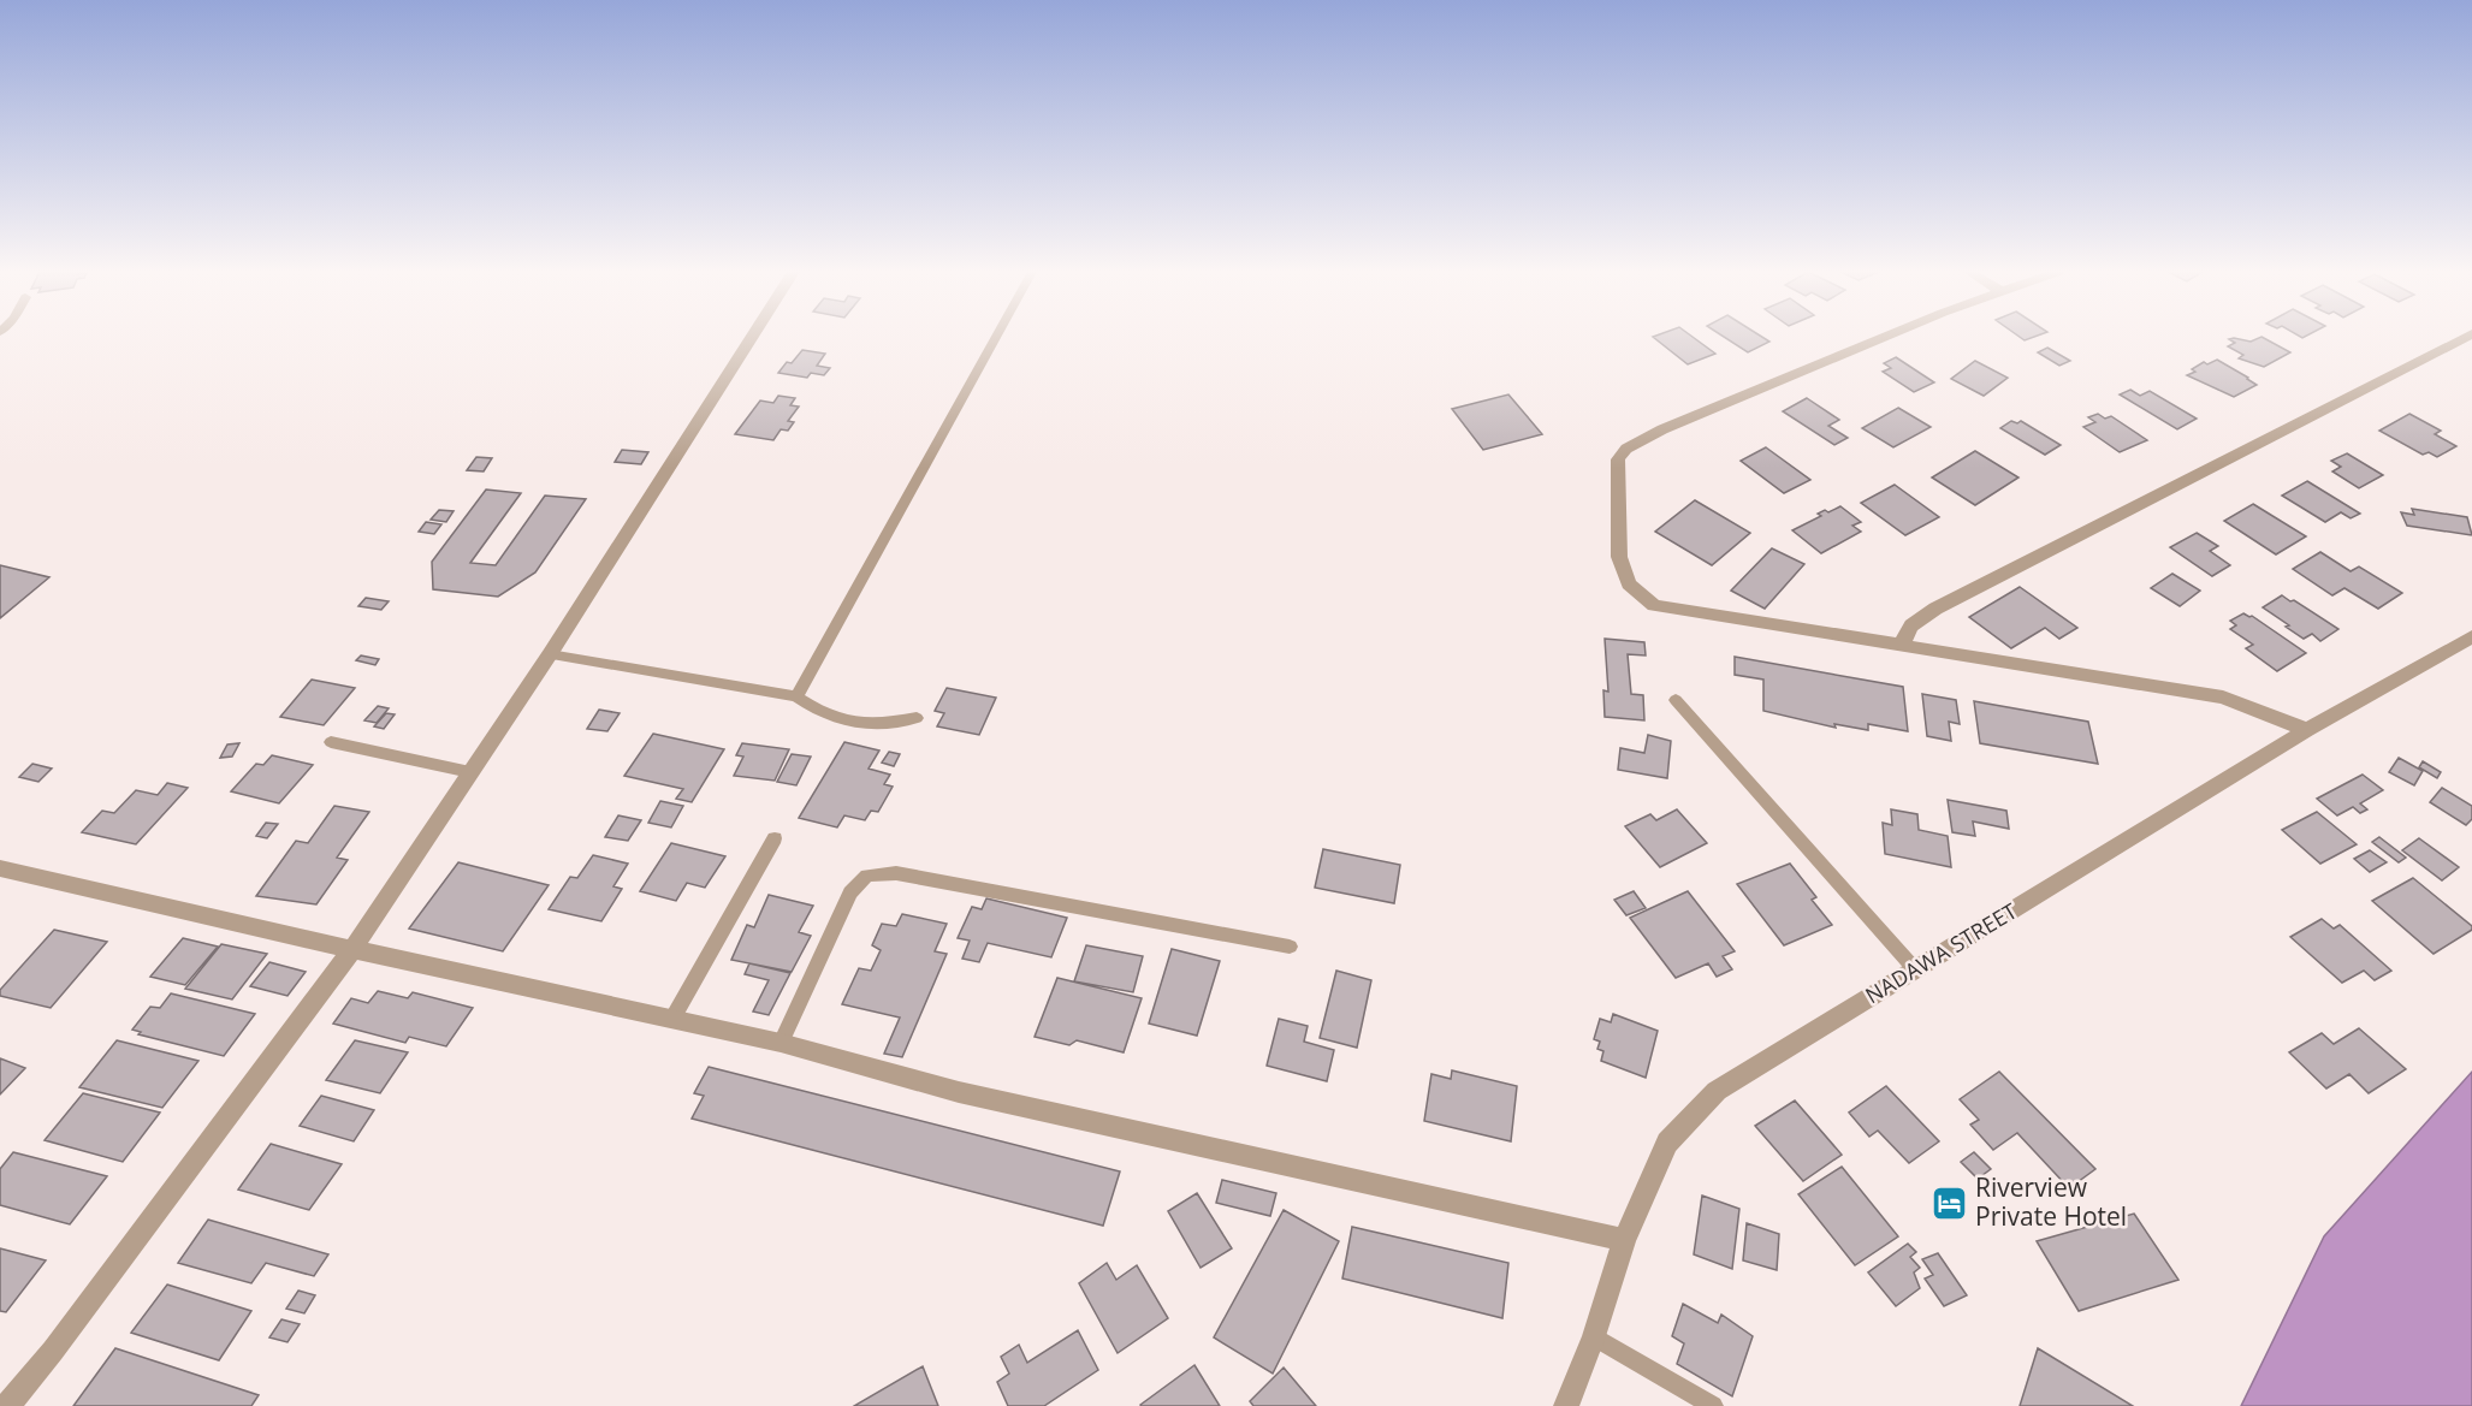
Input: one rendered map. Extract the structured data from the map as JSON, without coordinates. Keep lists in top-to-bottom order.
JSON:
{
  "streets": {
    "street": ["NADAWA STREET"]
  },
  "places": {
    "hotel": ["Riverview Private Hotel"]
  }
}
